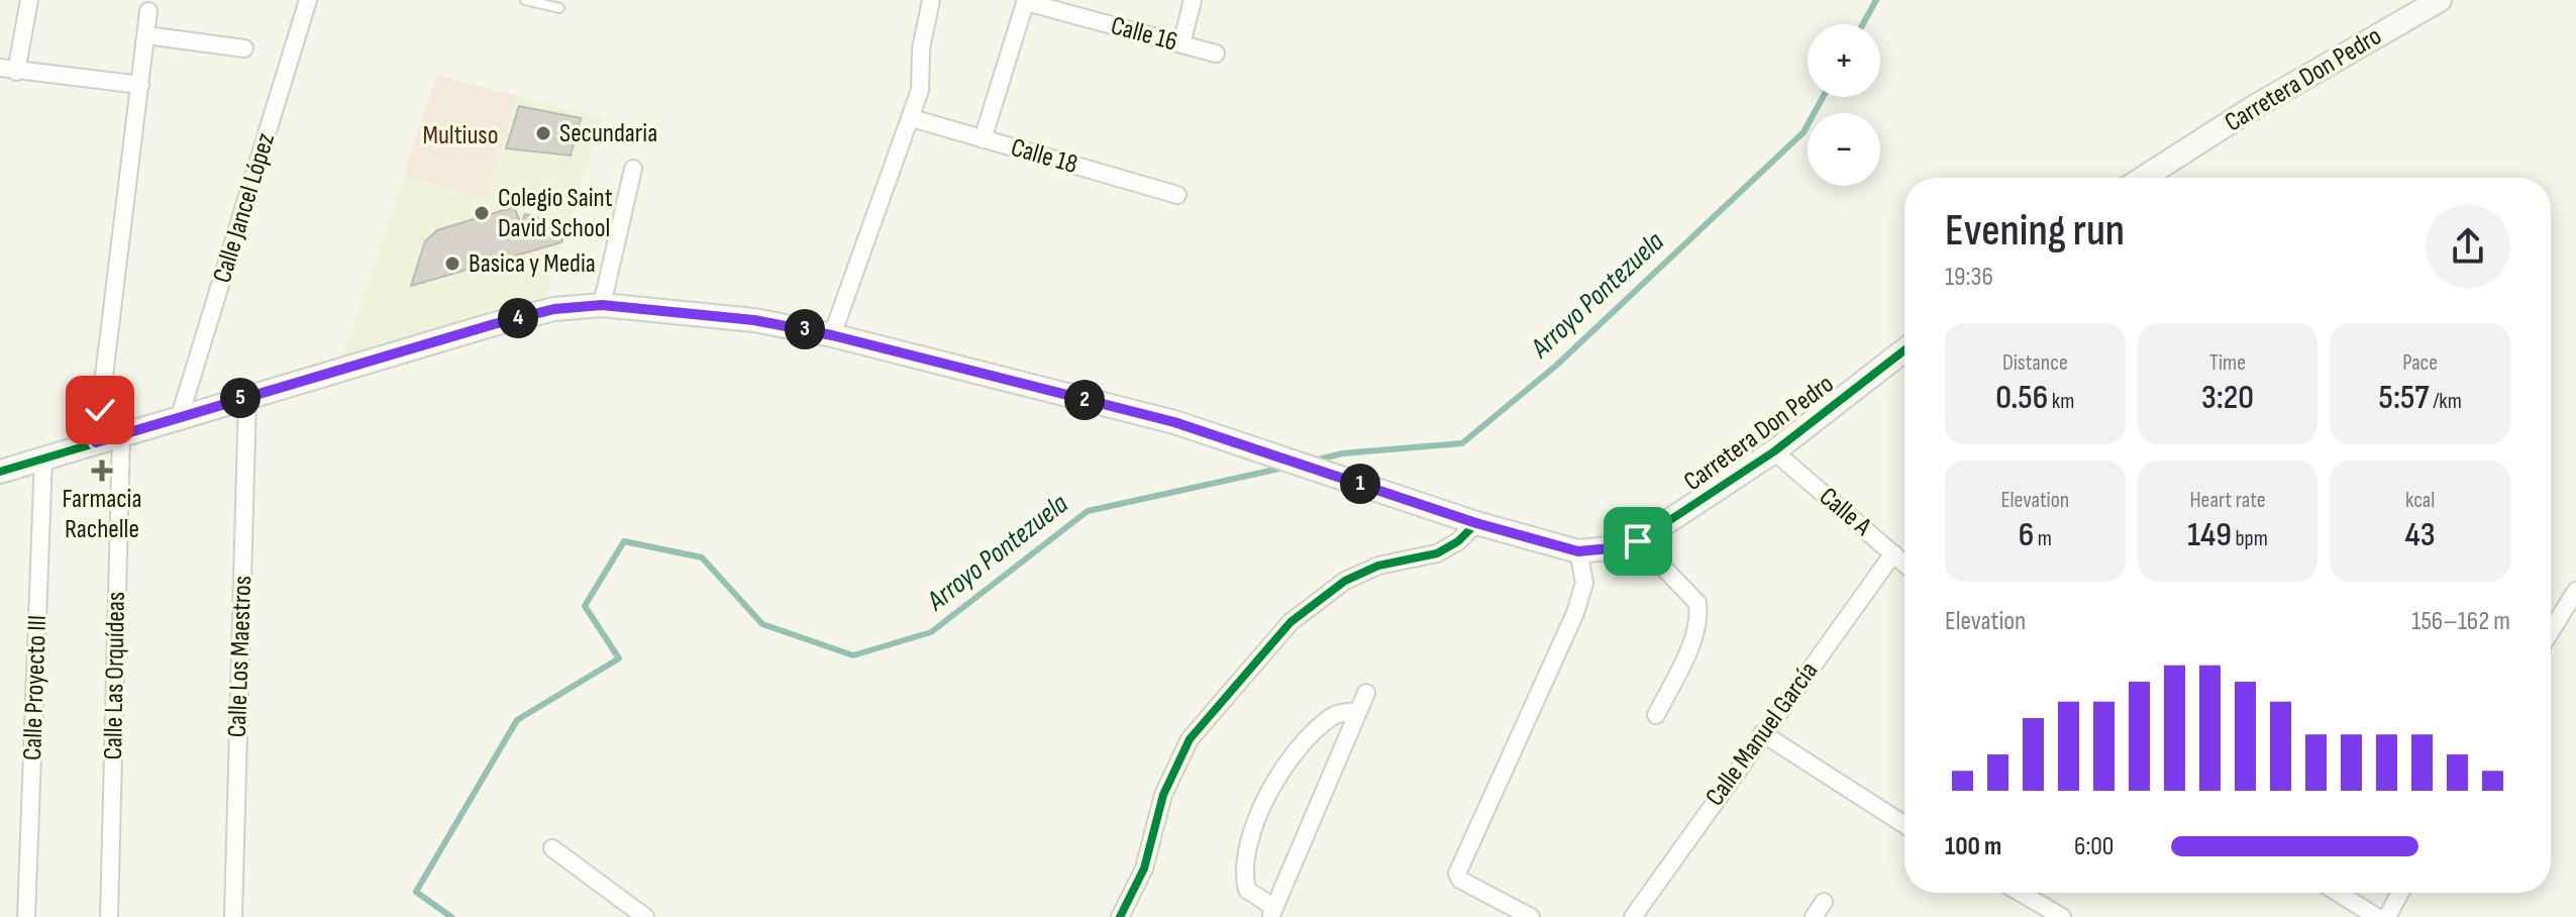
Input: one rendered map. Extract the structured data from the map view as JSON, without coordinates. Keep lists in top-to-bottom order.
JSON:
{
  "streets": {
    "street": [
      "Calle 16",
      "Carretera Don Pedro",
      "Calle 18",
      "Calle Jancel López",
      "Calle A",
      "Calle Los Maestros",
      "Calle Las Orquídeas",
      "Calle Proyecto III",
      "Calle Manuel García"
    ]
  },
  "crossings": [
    ["Carretera Don Pedro", "Calle A"],
    ["Calle A", "Calle Manuel García"]
  ],
  "water": ["Arroyo Pontezuela"],
  "parks": ["Multiuso"],
  "places": {
    "other": ["Secundaria", "Colegio Saint David School", "Basica y Media"],
    "health": ["Farmacia Rachelle"]
  },
  "page": {
    "map_buttons": ["+", "−"],
    "heading": ["Evening run", "19:36"],
    "pins": [
      "4",
      "3",
      "5",
      "2",
      "1"
    ],
    "stats": [
      ["Distance", "0.56 km"],
      ["Time", "3:20"],
      ["Pace", "5:57 /km"],
      ["Elevation", "6 m"],
      ["Heart rate", "149 bpm"],
      ["kcal", "43"]
    ],
    "chart": ["Elevation", "156–162 m"],
    "list": [
      {
        "name": "100 m",
        "note": "6:00"
      }
    ]
  }
}
